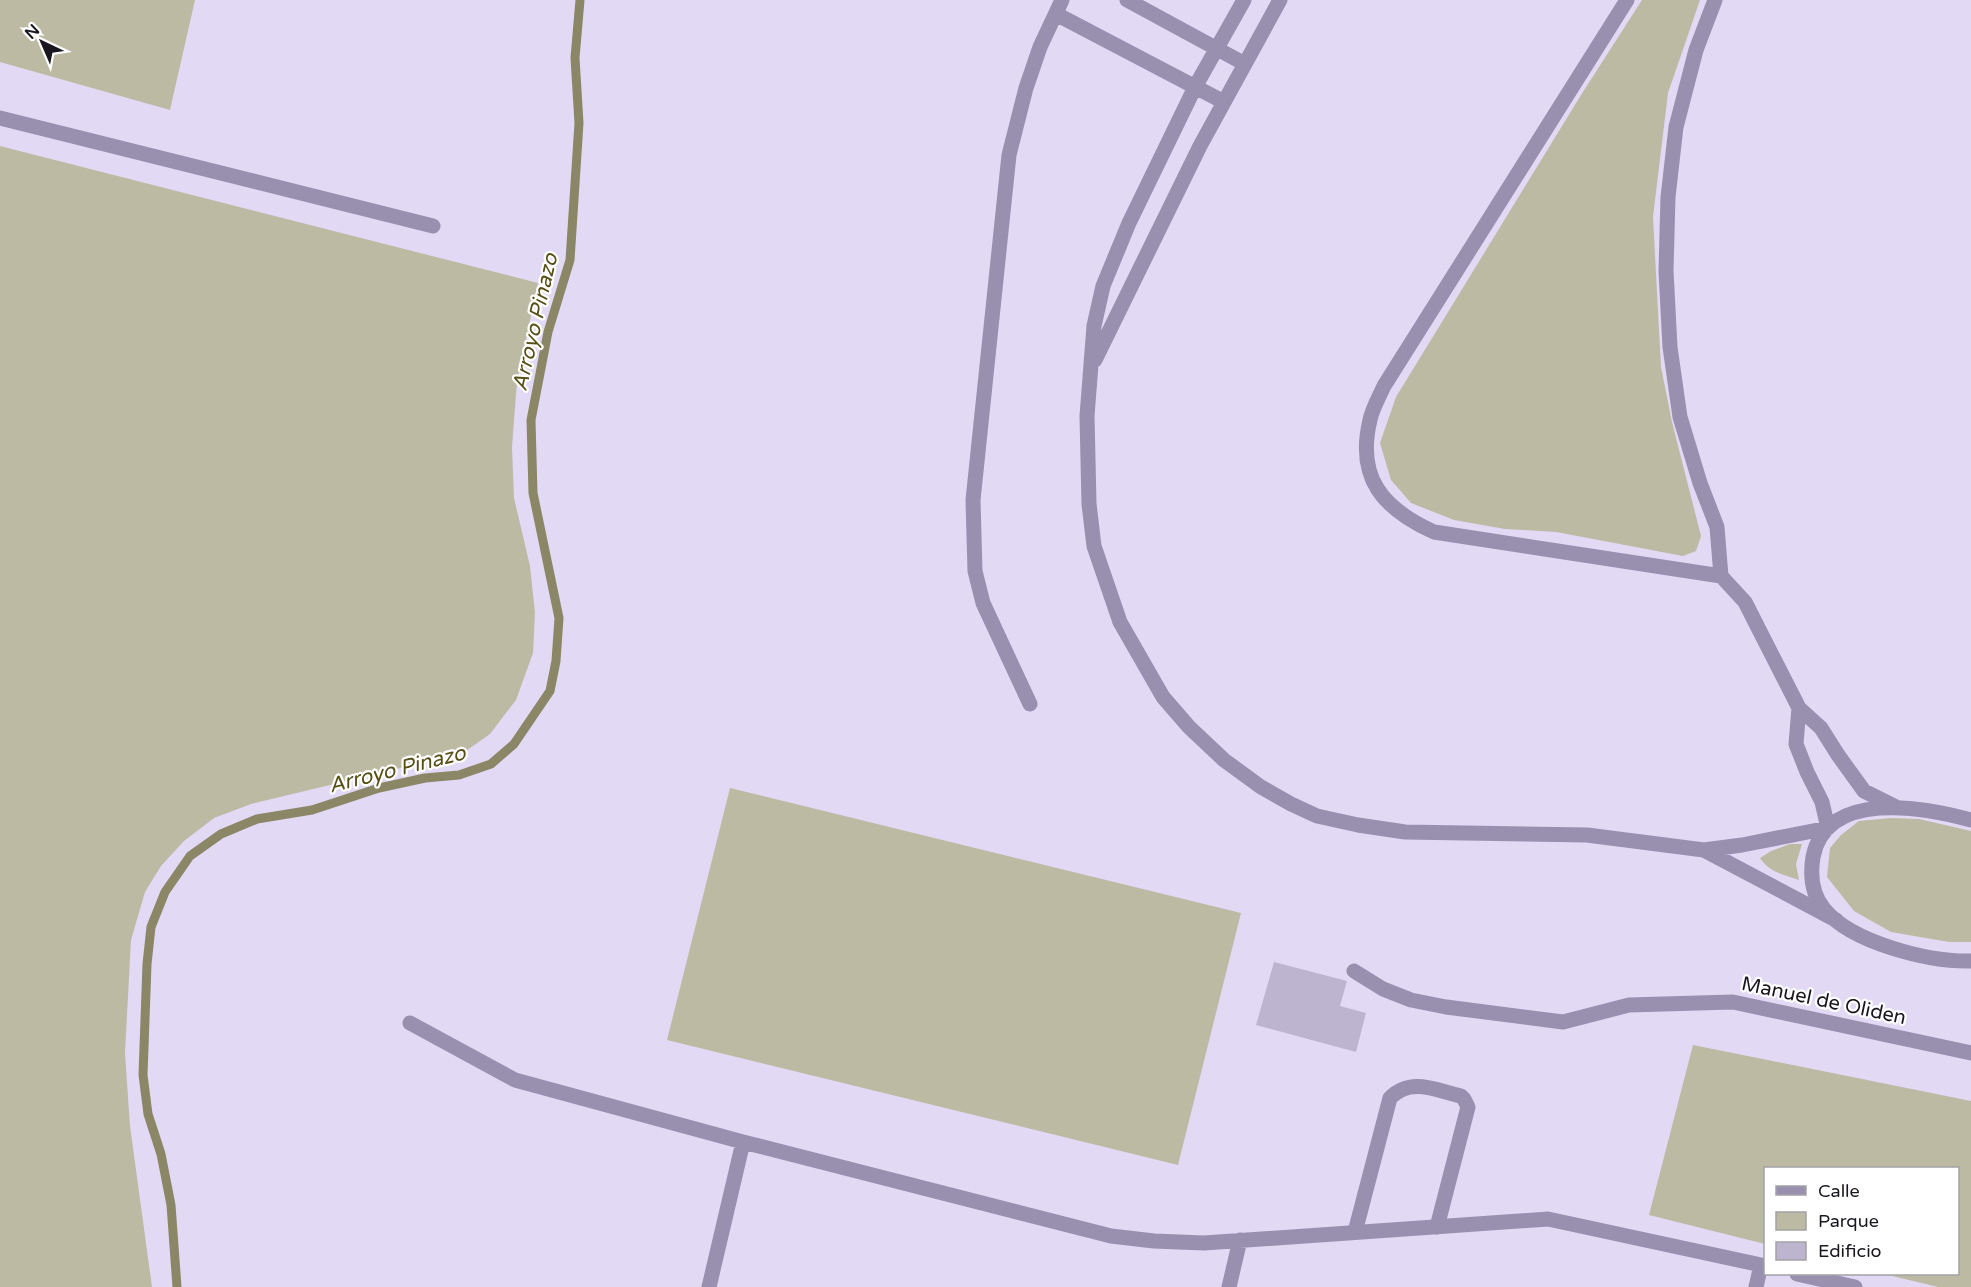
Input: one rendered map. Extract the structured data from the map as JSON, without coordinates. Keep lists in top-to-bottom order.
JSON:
{
  "streets": {
    "street": ["Manuel de Oliden"]
  },
  "water": ["Arroyo Pinazo"],
  "legend": ["Calle", "Parque", "Edificio"],
  "north": "top left"
}
